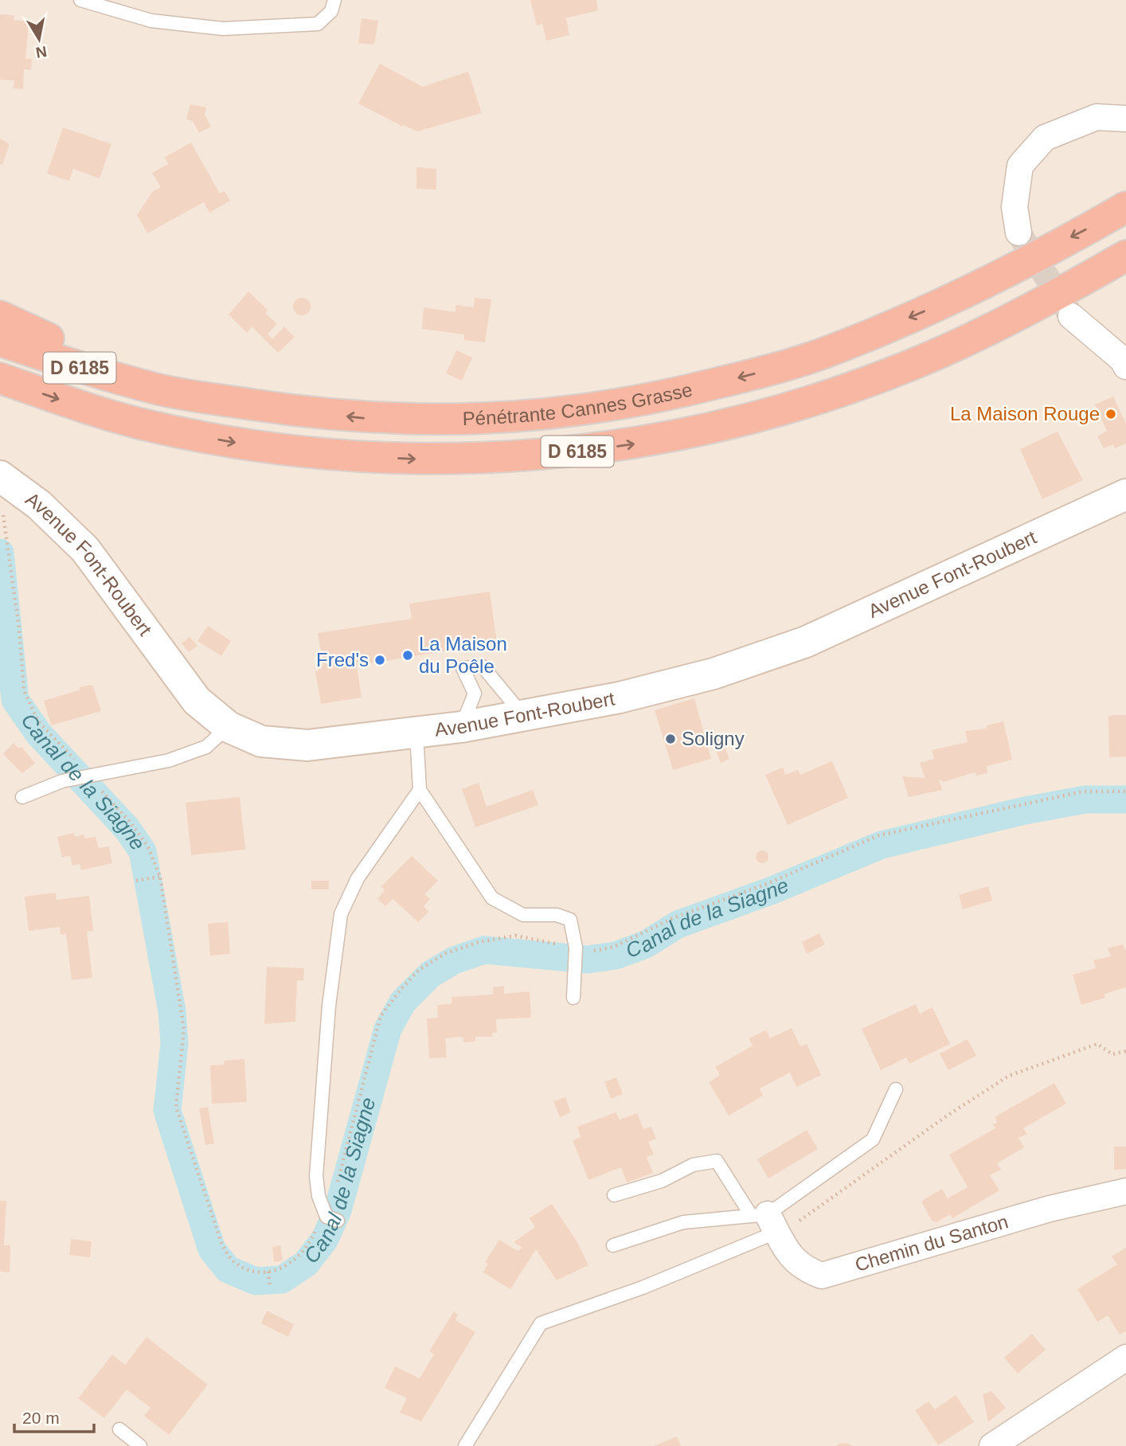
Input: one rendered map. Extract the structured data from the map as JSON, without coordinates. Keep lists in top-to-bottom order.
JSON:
{
  "streets": {
    "highway": ["D 6185", "Pénétrante Cannes Grasse"],
    "main road": ["Avenue Font-Roubert"],
    "street": ["Chemin du Santon"]
  },
  "water": ["Canal de la Siagne"],
  "places": [
    "La Maison Rouge",
    "La Maison du Poêle",
    "Fred's",
    "Soligny"
  ],
  "scale_bar": "20 m",
  "north": "bottom"
}
